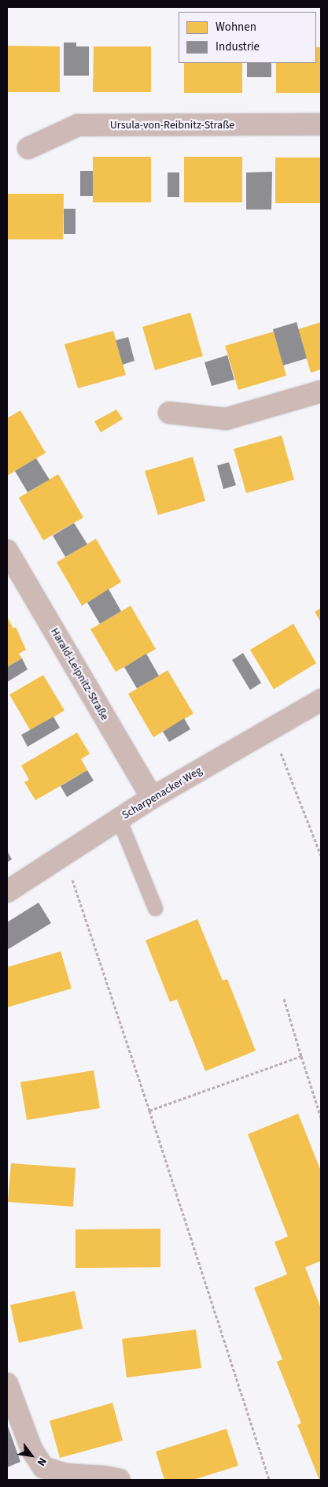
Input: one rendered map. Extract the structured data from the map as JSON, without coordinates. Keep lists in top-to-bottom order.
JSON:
{
  "streets": {
    "street": ["Ursula-von-Reibnitz-Straße", "Harald-Leipnitz-Straße", "Scharpenacker Weg"]
  },
  "crossings": [
    ["Harald-Leipnitz-Straße", "Scharpenacker Weg"]
  ],
  "legend": ["Wohnen", "Industrie"],
  "north": "bottom right"
}
